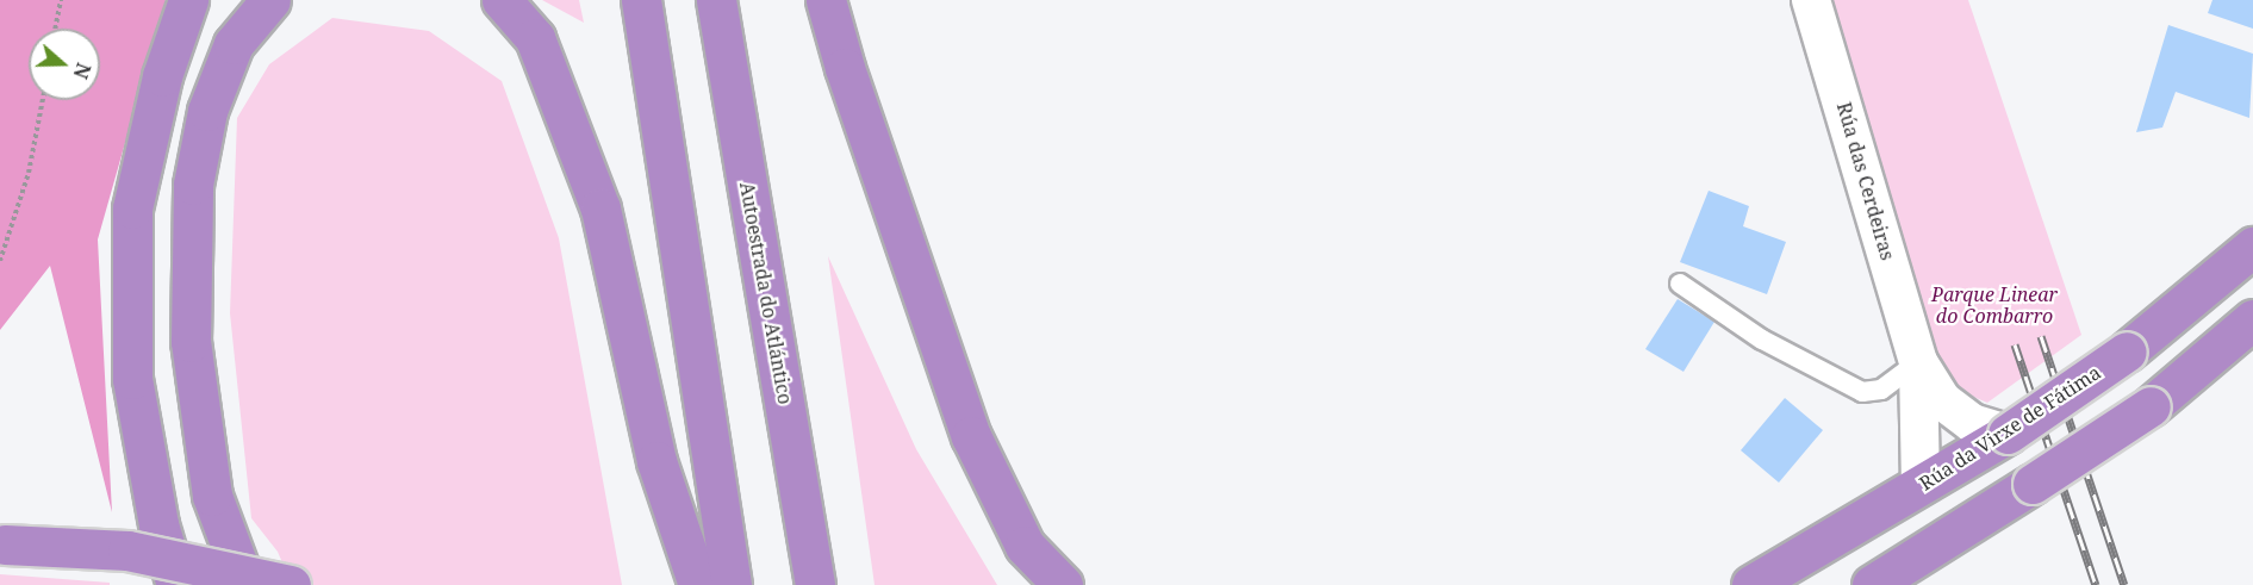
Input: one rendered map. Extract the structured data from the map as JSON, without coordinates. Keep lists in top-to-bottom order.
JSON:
{
  "streets": {
    "highway": ["Autoestrada do Atlántico", "Rúa da Virxe de Fátima"],
    "street": ["Rúa das Cerdeiras"]
  },
  "crossings": [
    ["Rúa das Cerdeiras", "Rúa da Virxe de Fátima"]
  ],
  "parks": ["Parque Linear do Combarro"],
  "north": "right"
}
